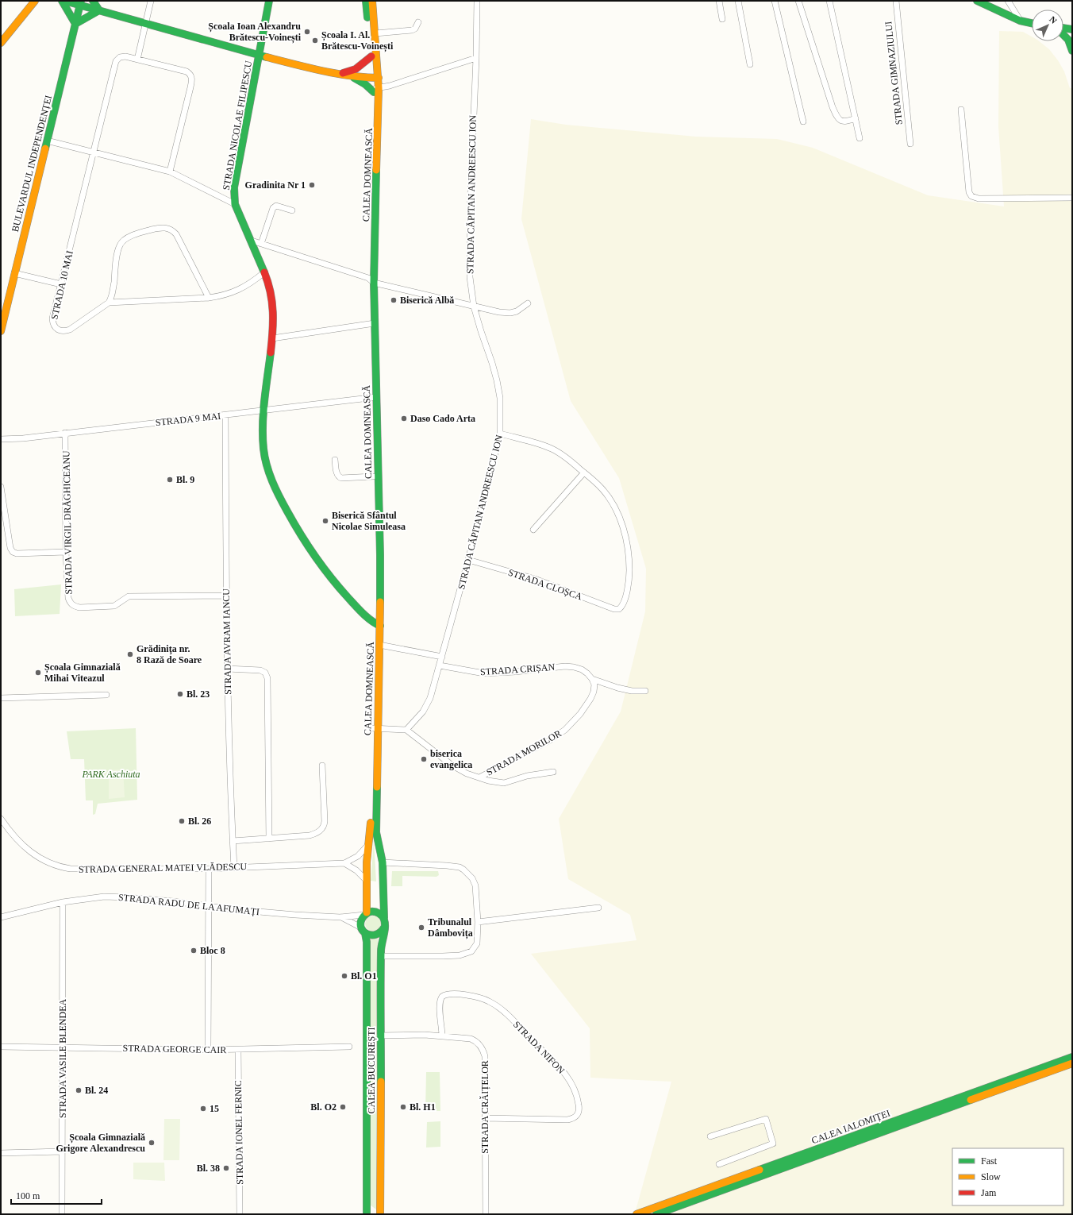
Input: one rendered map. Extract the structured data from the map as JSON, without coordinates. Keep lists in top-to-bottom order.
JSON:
{
  "streets": {
    "main road": [
      "STRADA NICOLAE FILIPESCU",
      "BULEVARDUL INDEPENDENȚEI",
      "CALEA DOMNEASCĂ",
      "CALEA BUCUREȘTI",
      "CALEA IALOMIȚEI"
    ],
    "street": [
      "STRADA GIMNAZIULUI",
      "STRADA CĂPITAN ANDREESCU ION",
      "STRADA 10 MAI",
      "STRADA 9 MAI",
      "STRADA VIRGIL DRĂGHICEANU",
      "STRADA CLOȘCA",
      "STRADA AVRAM IANCU",
      "STRADA CRIȘAN",
      "STRADA MORILOR",
      "STRADA GENERAL MATEI VLĂDESCU",
      "STRADA RADU DE LA AFUMAȚI",
      "STRADA NIFON",
      "STRADA GEORGE CAIR",
      "STRADA VASILE BLENDEA",
      "STRADA CRĂIȚELOR",
      "STRADA IONEL FERNIC"
    ]
  },
  "crossings": [
    ["STRADA NICOLAE FILIPESCU", "CALEA DOMNEASCĂ"],
    ["STRADA NICOLAE FILIPESCU", "STRADA 9 MAI"],
    ["CALEA DOMNEASCĂ", "STRADA 9 MAI"],
    ["CALEA DOMNEASCĂ", "STRADA GENERAL MATEI VLĂDESCU"],
    ["CALEA DOMNEASCĂ", "STRADA RADU DE LA AFUMAȚI"],
    ["CALEA DOMNEASCĂ", "CALEA BUCUREȘTI"],
    ["STRADA CĂPITAN ANDREESCU ION", "STRADA CLOȘCA"],
    ["STRADA CĂPITAN ANDREESCU ION", "STRADA CRIȘAN"],
    ["STRADA 9 MAI", "STRADA VIRGIL DRĂGHICEANU"],
    ["STRADA 9 MAI", "STRADA AVRAM IANCU"],
    ["STRADA VIRGIL DRĂGHICEANU", "STRADA AVRAM IANCU"],
    ["STRADA AVRAM IANCU", "STRADA GENERAL MATEI VLĂDESCU"],
    ["STRADA CRIȘAN", "STRADA MORILOR"],
    ["STRADA RADU DE LA AFUMAȚI", "STRADA VASILE BLENDEA"],
    ["STRADA RADU DE LA AFUMAȚI", "CALEA BUCUREȘTI"],
    ["STRADA NIFON", "STRADA CRĂIȚELOR"],
    ["STRADA GEORGE CAIR", "STRADA VASILE BLENDEA"],
    ["STRADA GEORGE CAIR", "STRADA IONEL FERNIC"],
    ["CALEA BUCUREȘTI", "STRADA CRĂIȚELOR"]
  ],
  "parks": ["PARK Aschiuta"],
  "places": [
    "Școala Ioan Alexandru Brătescu-Voinești",
    "Școala I. Al. Brătescu-Voinești",
    "Gradinita Nr 1",
    "Biserică Albă",
    "Daso Cado Arta",
    "Bl. 9",
    "Biserică Sfântul Nicolae Simuleasa",
    "Grădiniţa nr. 8 Rază de Soare",
    "Școala Gimnazială Mihai Viteazul",
    "Bl. 23",
    "biserica evangelica",
    "Bl. 26",
    "Tribunalul Dâmbovița",
    "Bloc 8",
    "Bl. O1",
    "Bl. 24",
    "Bl. O2",
    "Bl. H1",
    "15",
    "Școala Gimnazială Grigore Alexandrescu",
    "Bl. 38"
  ],
  "legend": ["Fast", "Slow", "Jam"],
  "scale_bar": "100 m",
  "north": "top right"
}
